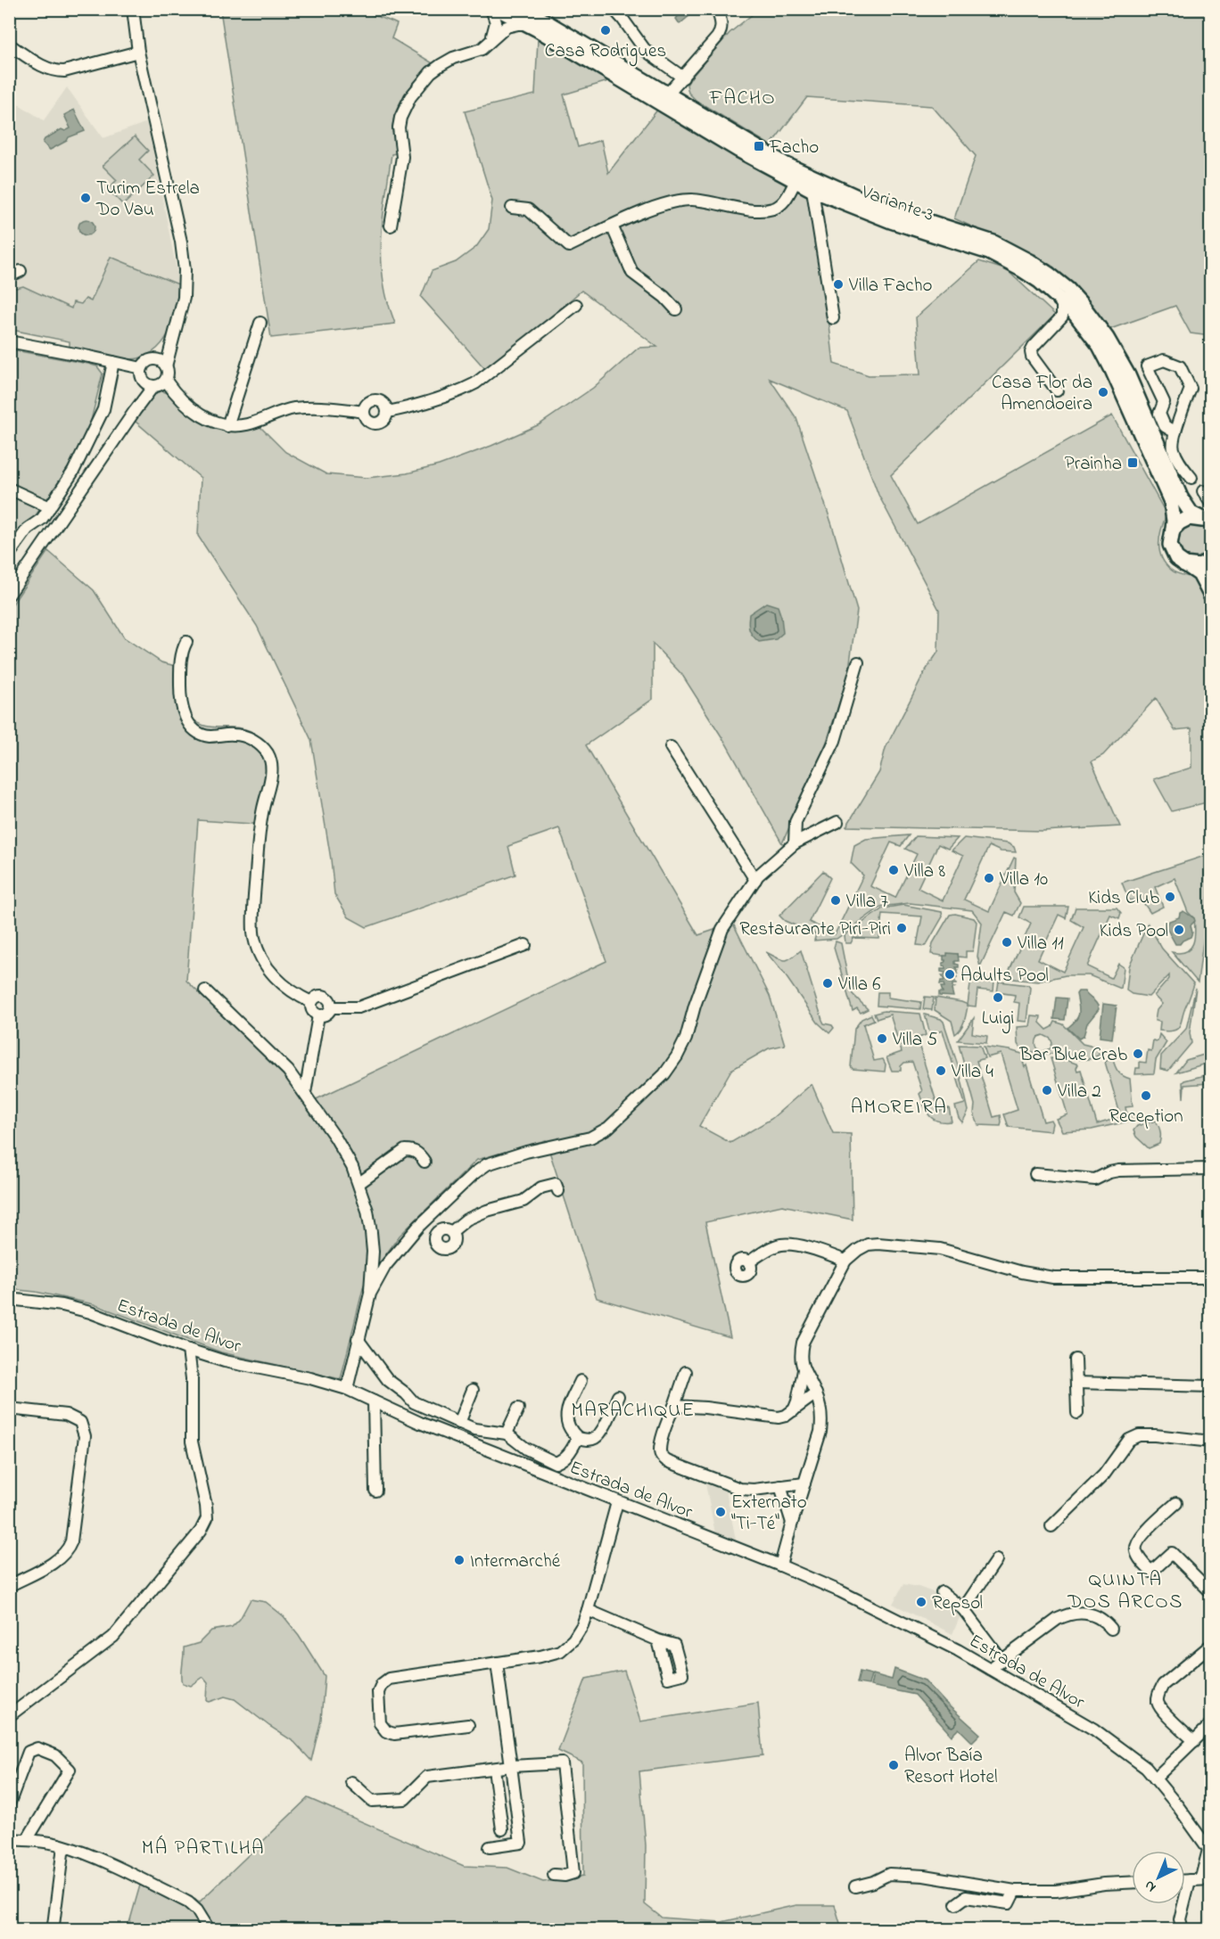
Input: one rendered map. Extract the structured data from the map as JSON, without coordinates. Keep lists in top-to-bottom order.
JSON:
{
  "streets": {
    "main road": ["Variante 3"],
    "street": ["Estrada de Alvor"]
  },
  "districts": [
    "FACHO",
    "AMOREIRA",
    "MARACHIQUE",
    "QUINTA DOS ARCOS",
    "MÁ PARTILHA"
  ],
  "places": {
    "other": [
      "Casa Rodrigues",
      "Turim Estrela Do Vau",
      "Villa Facho",
      "Casa Flor da Amendoeira",
      "Villa 8",
      "Villa 10",
      "Kids Club",
      "Villa 7",
      "Restaurante Piri-Piri",
      "Kids Pool",
      "Villa 11",
      "Adults Pool",
      "Villa 6",
      "Luigi",
      "Villa 5",
      "Bar Blue Crab",
      "Villa 4",
      "Villa 2",
      "Reception",
      "Externato \"Ti-Té\"",
      "Intermarché",
      "Repsol",
      "Alvor Baía Resort Hotel"
    ],
    "transit": ["Facho", "Prainha"]
  },
  "north": "bottom left"
}
